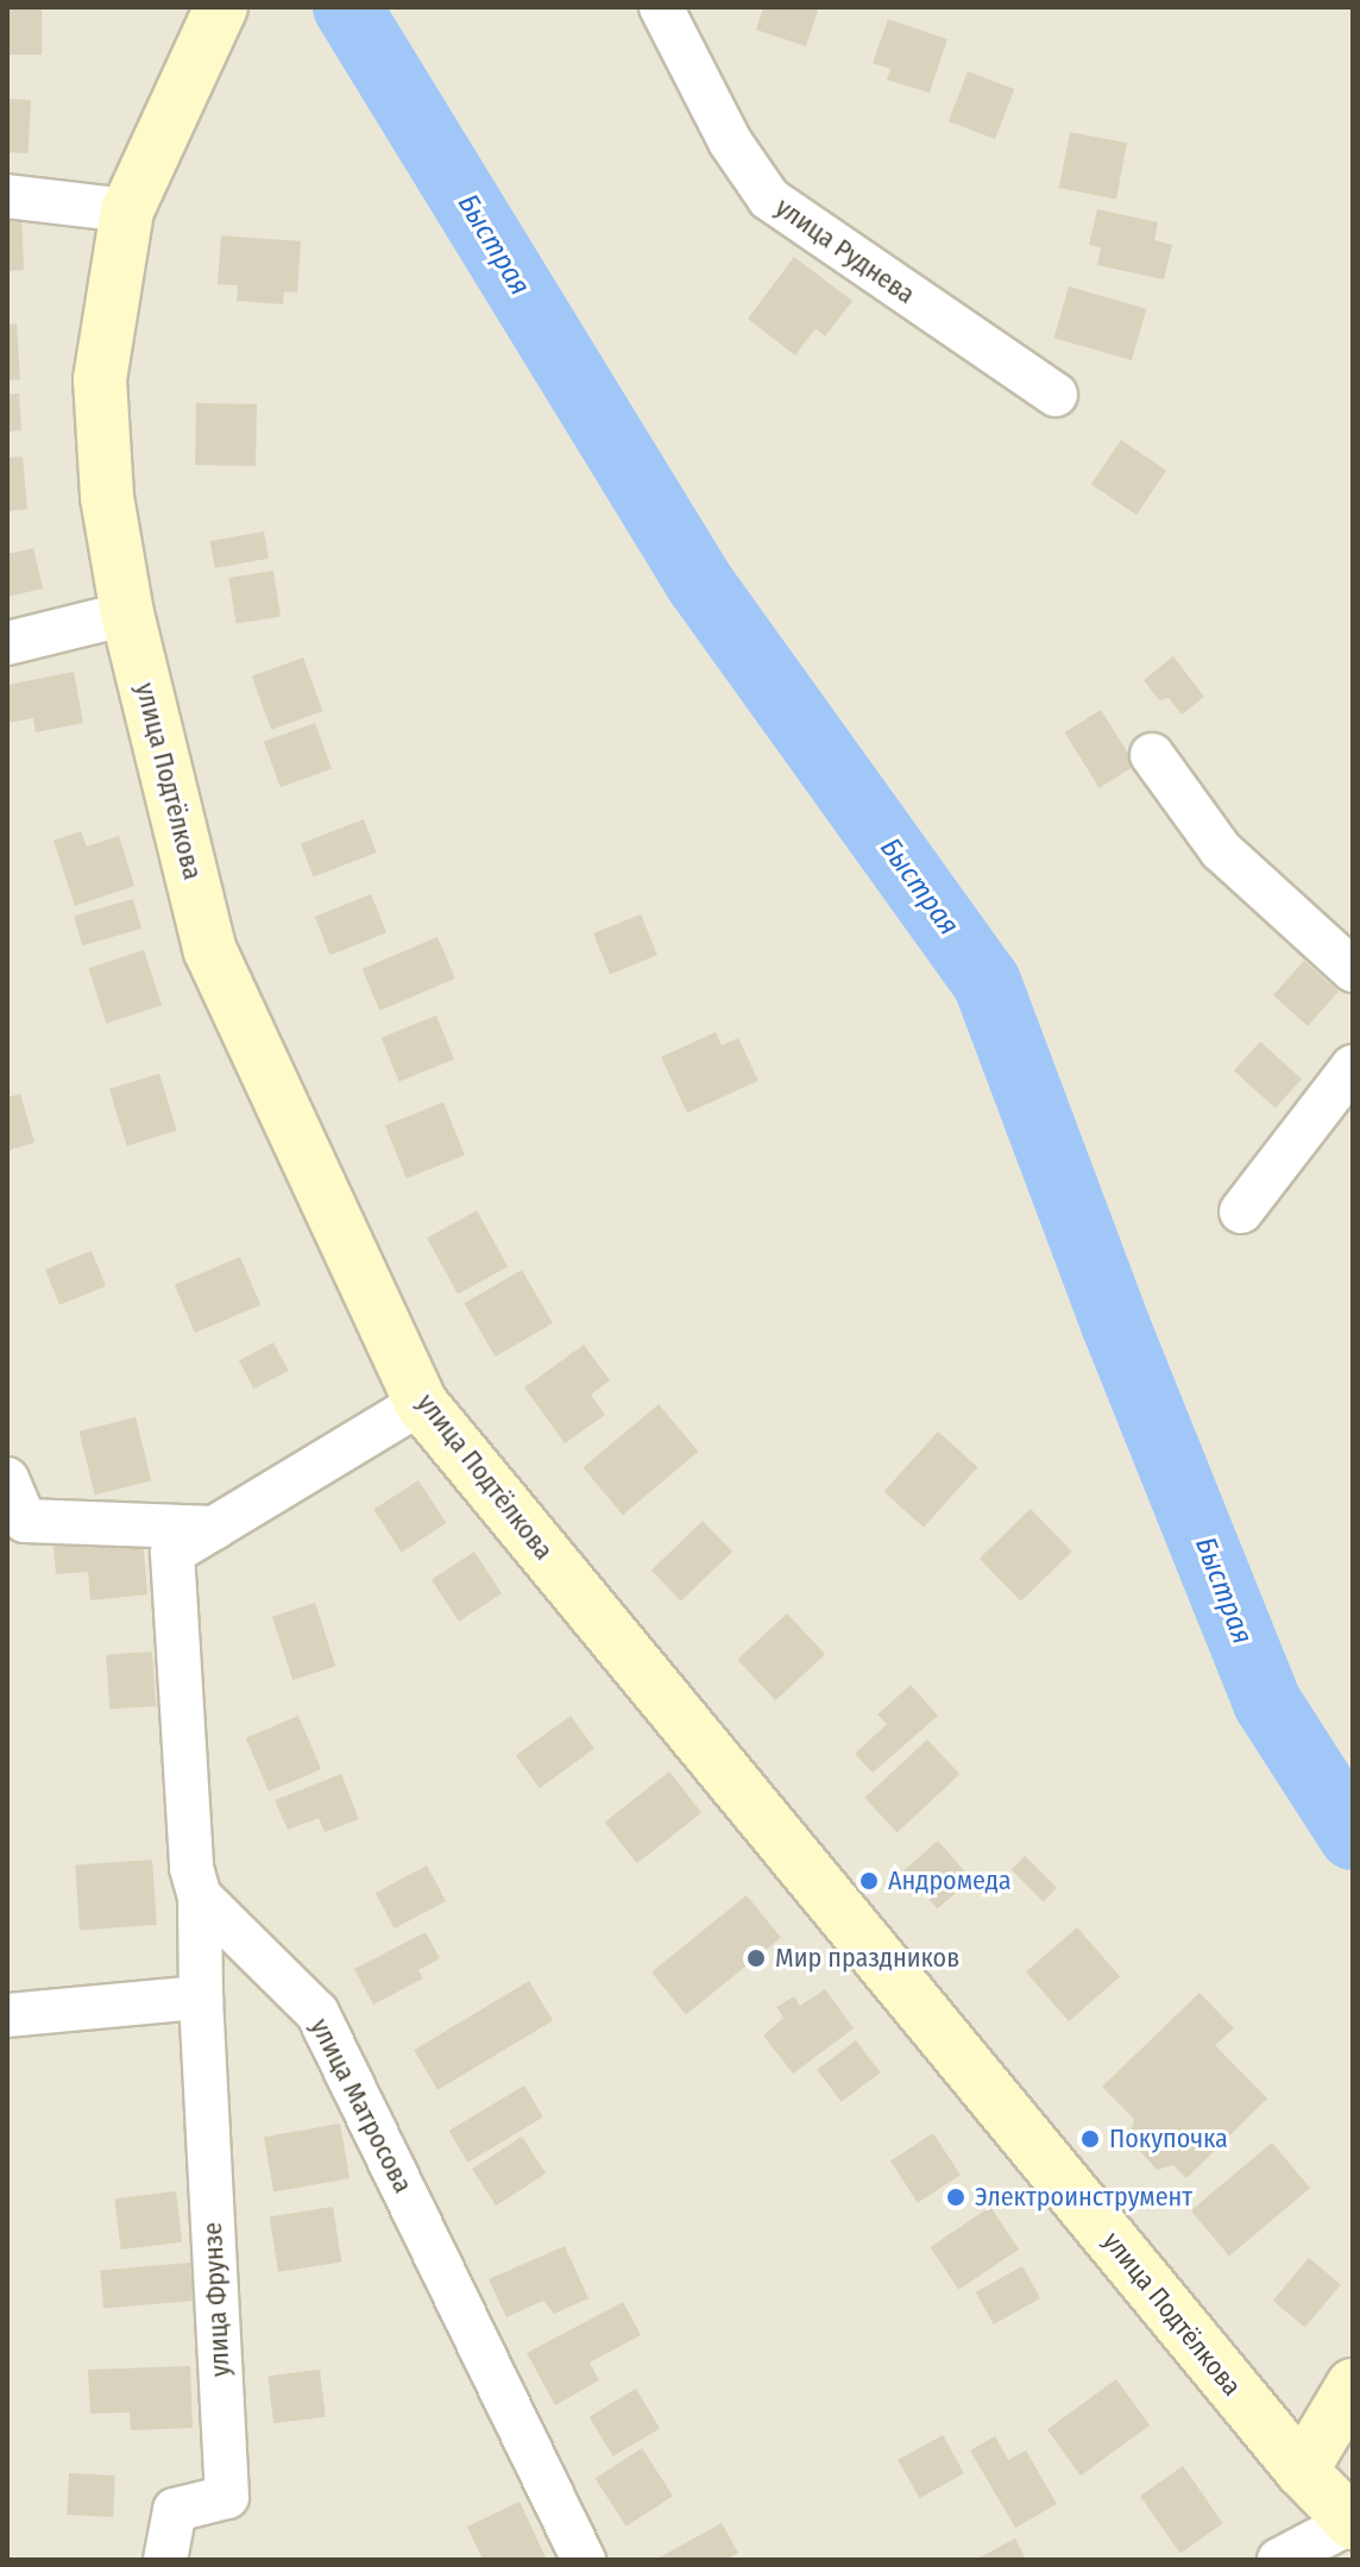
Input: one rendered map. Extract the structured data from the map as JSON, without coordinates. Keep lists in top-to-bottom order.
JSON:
{
  "streets": {
    "main road": ["улица Подтёлкова"],
    "street": ["улица Руднева", "улица Матросова", "улица Фрунзе"]
  },
  "water": ["Быстрая"],
  "places": [
    "Андромеда",
    "Мир праздников",
    "Покупочка",
    "Электроинструмент"
  ]
}
